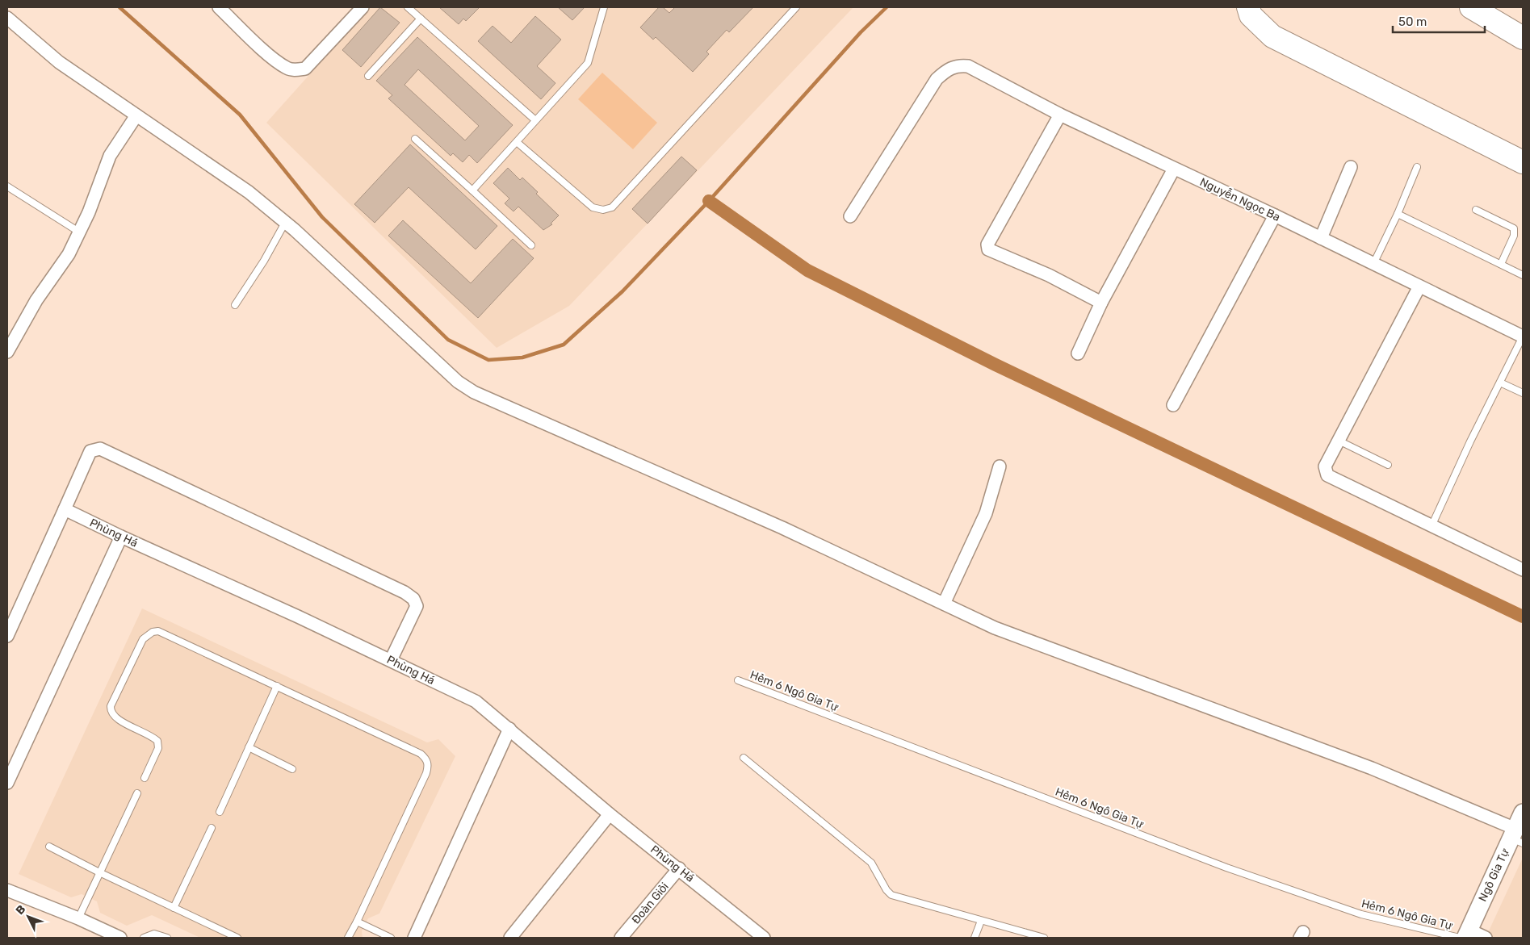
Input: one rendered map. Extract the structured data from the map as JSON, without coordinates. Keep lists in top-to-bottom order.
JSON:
{
  "streets": {
    "main road": ["Ngô Gia Tự"],
    "street": ["Nguyễn Ngọc Ba", "Phùng Há", "Đoàn Giỏi"],
    "lane": ["Hẻm 6 Ngô Gia Tự"]
  },
  "crossings": [
    ["Phùng Há", "Đoàn Giỏi"],
    ["Hẻm 6 Ngô Gia Tự", "Ngô Gia Tự"]
  ],
  "scale_bar": "50 m",
  "north": "top left"
}
